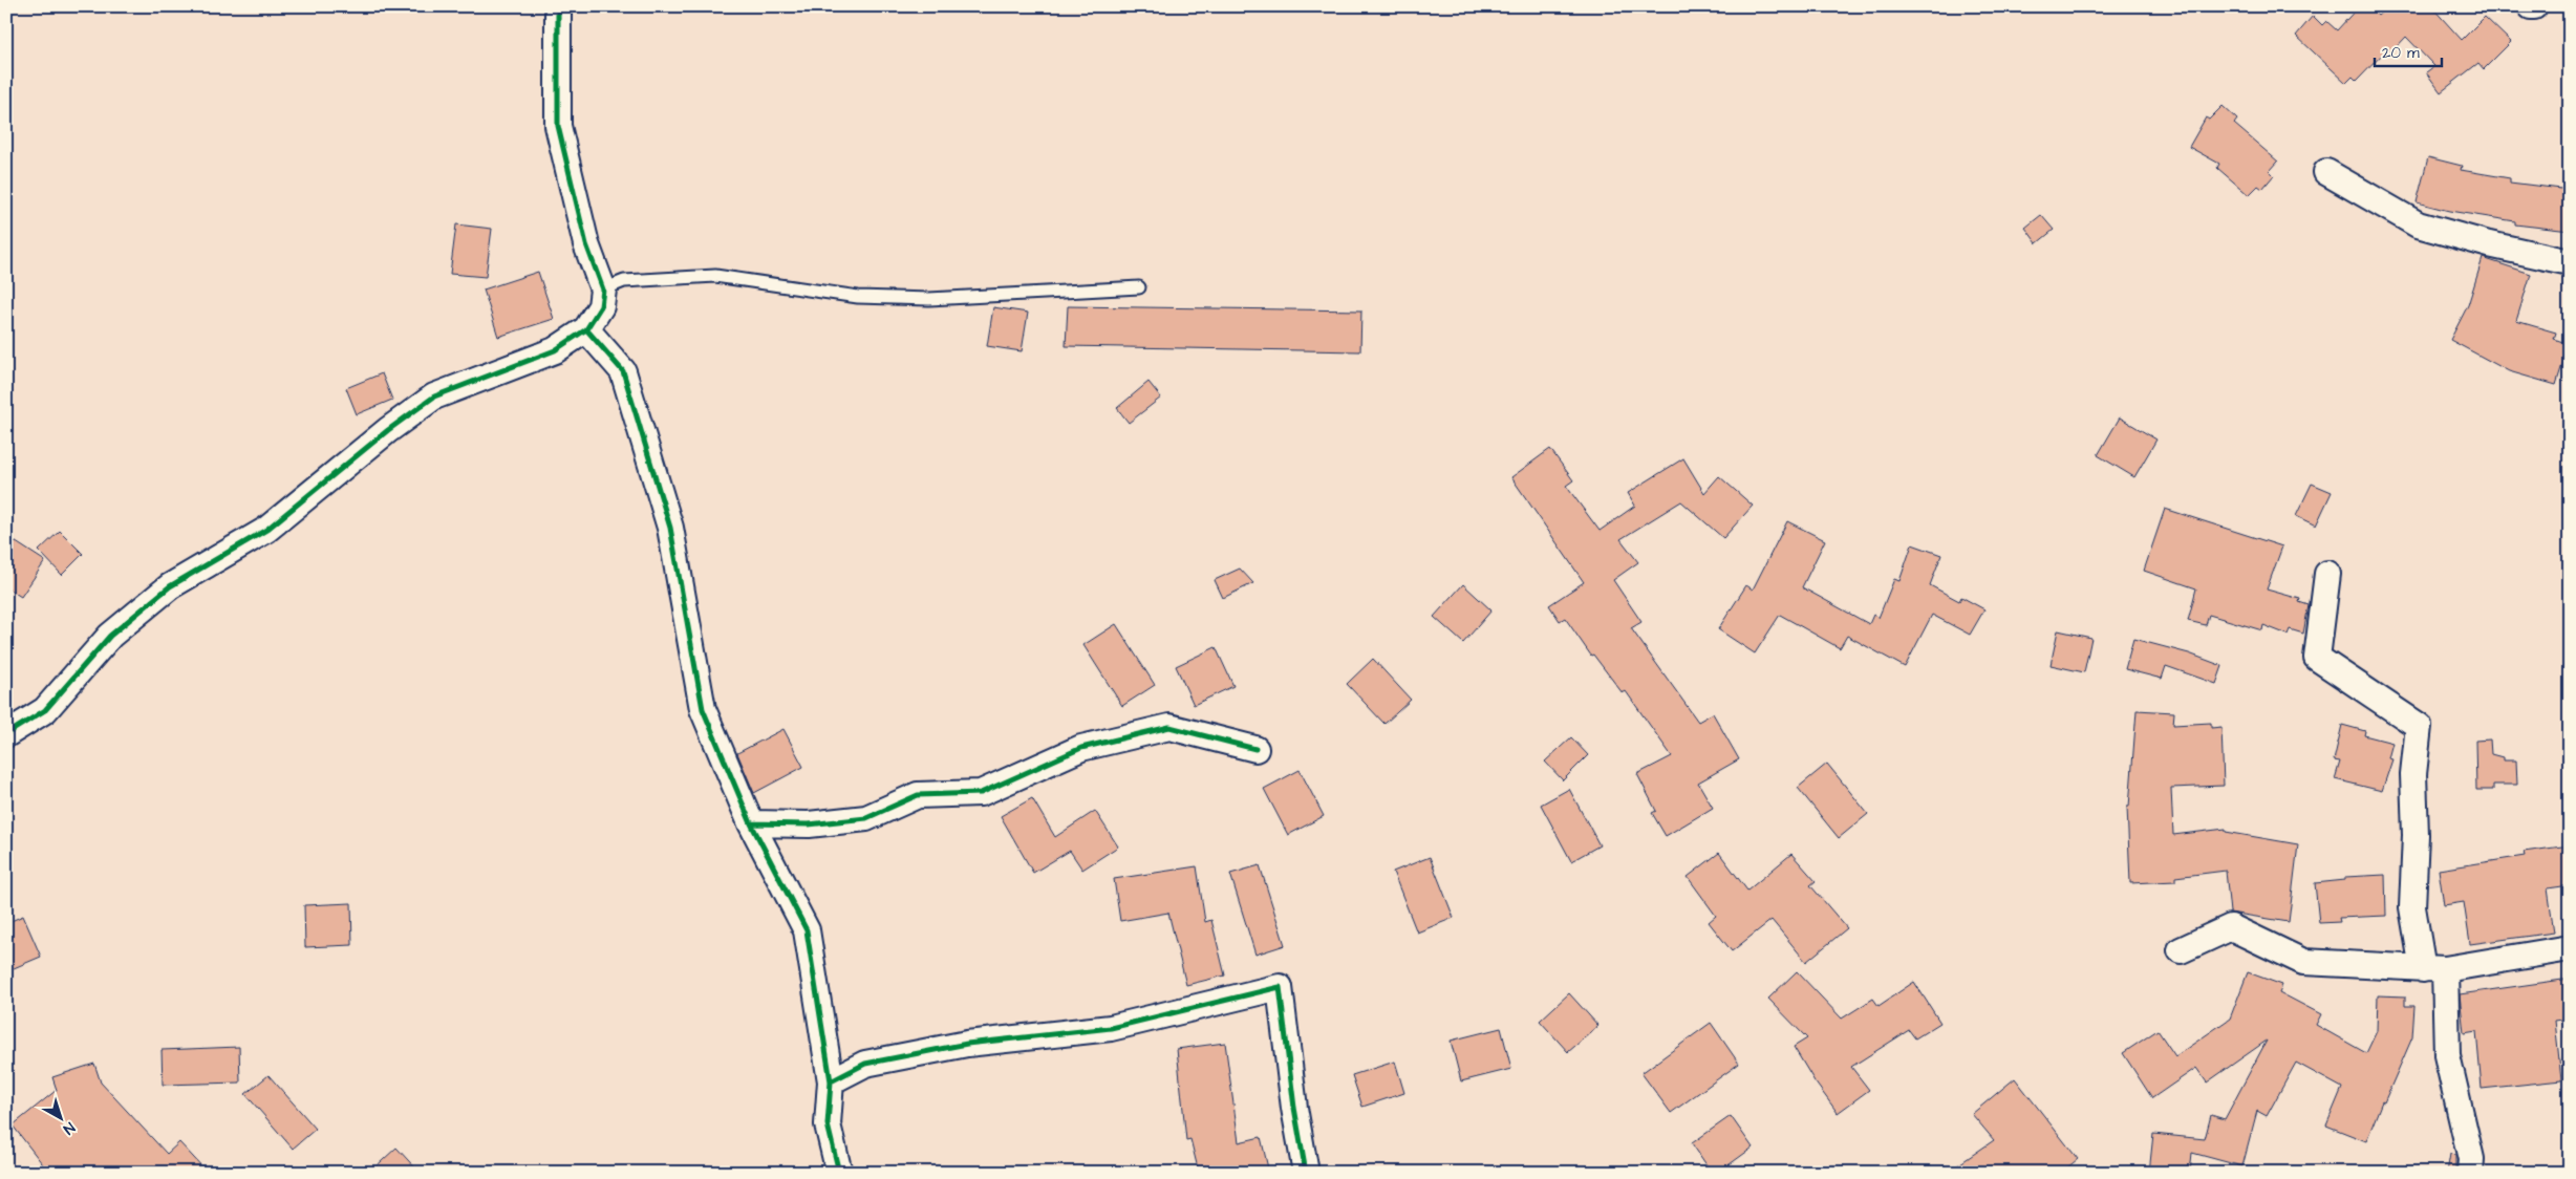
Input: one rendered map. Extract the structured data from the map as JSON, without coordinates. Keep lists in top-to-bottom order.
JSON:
{
  "scale_bar": "20 m",
  "north": "bottom right"
}
